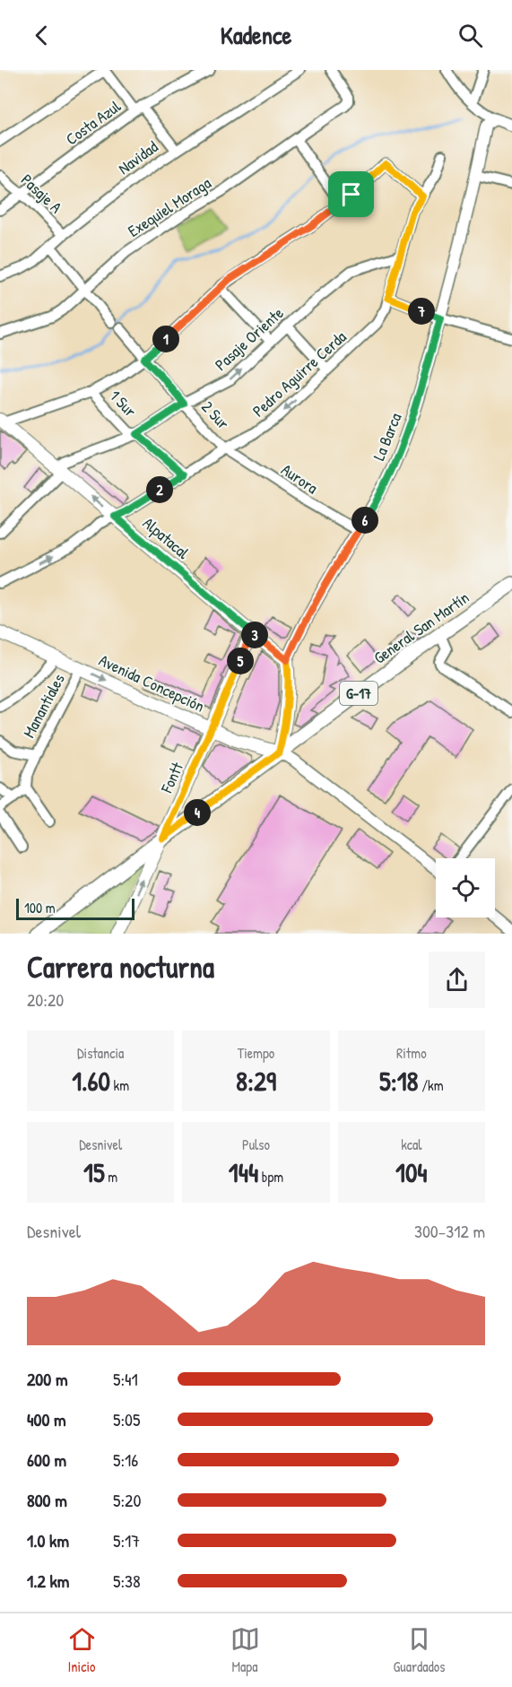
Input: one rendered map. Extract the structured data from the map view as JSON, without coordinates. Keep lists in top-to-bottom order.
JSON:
{
  "streets": {
    "main road": [
      "La Barca",
      "Alpatacal",
      "General San Martín",
      "Avenida Concepción",
      "G-17",
      "Fontt"
    ],
    "street": [
      "Costa Azul",
      "Navidad",
      "Pasaje A",
      "Exequiel Moraga",
      "Pasaje Oriente",
      "Pedro Aguirre Cerda",
      "1 Sur",
      "2 Sur",
      "Aurora",
      "Manantiales"
    ]
  },
  "crossings": [
    ["Costa Azul", "Pasaje A"],
    ["Navidad", "Pasaje A"],
    ["Pasaje Oriente", "Pedro Aguirre Cerda"],
    ["Pasaje Oriente", "1 Sur"],
    ["Pasaje Oriente", "2 Sur"],
    ["Pasaje Oriente", "Alpatacal"],
    ["Pedro Aguirre Cerda", "1 Sur"],
    ["Pedro Aguirre Cerda", "2 Sur"],
    ["Pedro Aguirre Cerda", "Aurora"],
    ["Pedro Aguirre Cerda", "Alpatacal"],
    ["2 Sur", "Aurora"],
    ["La Barca", "Aurora"],
    ["La Barca", "Alpatacal"],
    ["La Barca", "General San Martín"],
    ["La Barca", "Avenida Concepción"],
    ["Alpatacal", "Fontt"],
    ["General San Martín", "Avenida Concepción"],
    ["General San Martín", "Fontt"],
    ["Avenida Concepción", "Manantiales"],
    ["Avenida Concepción", "Fontt"]
  ],
  "scale_bar": "100 m",
  "page": {
    "header": "Kadence",
    "pins": [
      "7",
      "1",
      "2",
      "6",
      "3",
      "5",
      "4"
    ],
    "scale": "100 m",
    "heading": ["Carrera nocturna", "20:20"],
    "stats": [
      ["Distancia", "1.60 km"],
      ["Tiempo", "8:29"],
      ["Ritmo", "5:18 /km"],
      ["Desnivel", "15 m"],
      ["Pulso", "144 bpm"],
      ["kcal", "104"]
    ],
    "chart": ["Desnivel", "300–312 m"],
    "list": [
      {
        "name": "200 m",
        "note": "5:41"
      },
      {
        "name": "400 m",
        "note": "5:05"
      },
      {
        "name": "600 m",
        "note": "5:16"
      },
      {
        "name": "800 m",
        "note": "5:20"
      },
      {
        "name": "1.0 km",
        "note": "5:17"
      },
      {
        "name": "1.2 km",
        "note": "5:38"
      }
    ],
    "tabs": ["Inicio", "Mapa", "Guardados"]
  }
}
